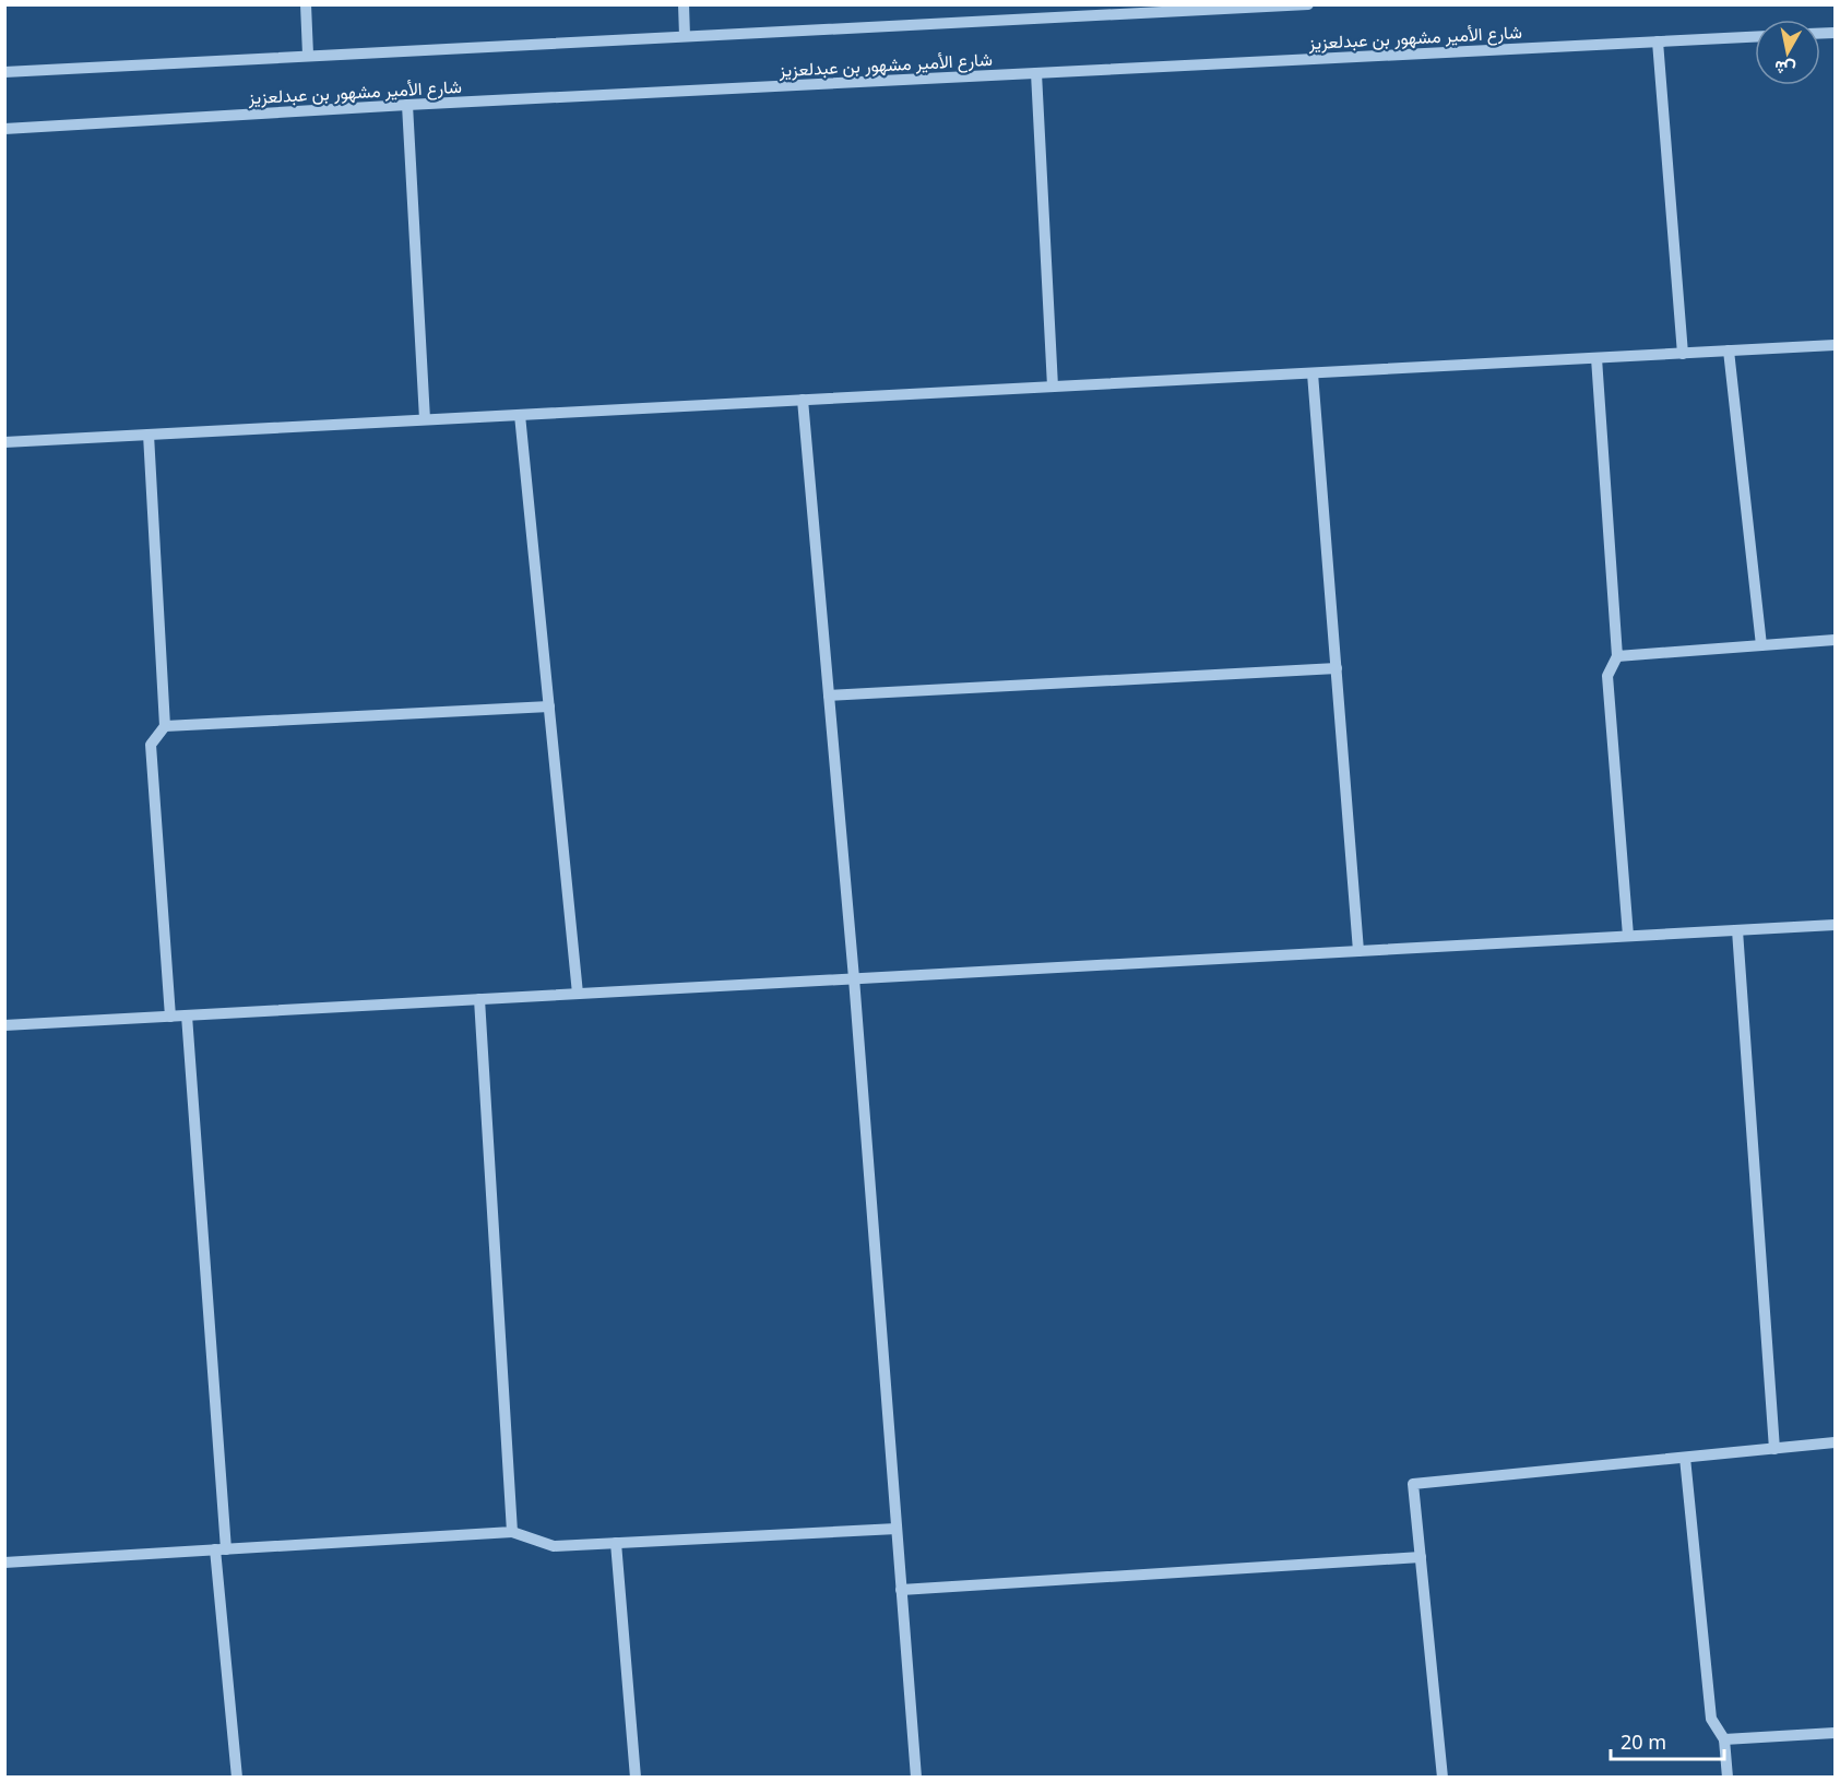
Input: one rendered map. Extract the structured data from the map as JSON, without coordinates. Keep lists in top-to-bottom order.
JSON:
{
  "streets": {
    "street": ["شارع الأمير مشهور بن عبدلعزيز"]
  },
  "scale_bar": "20 m",
  "north": "bottom"
}
